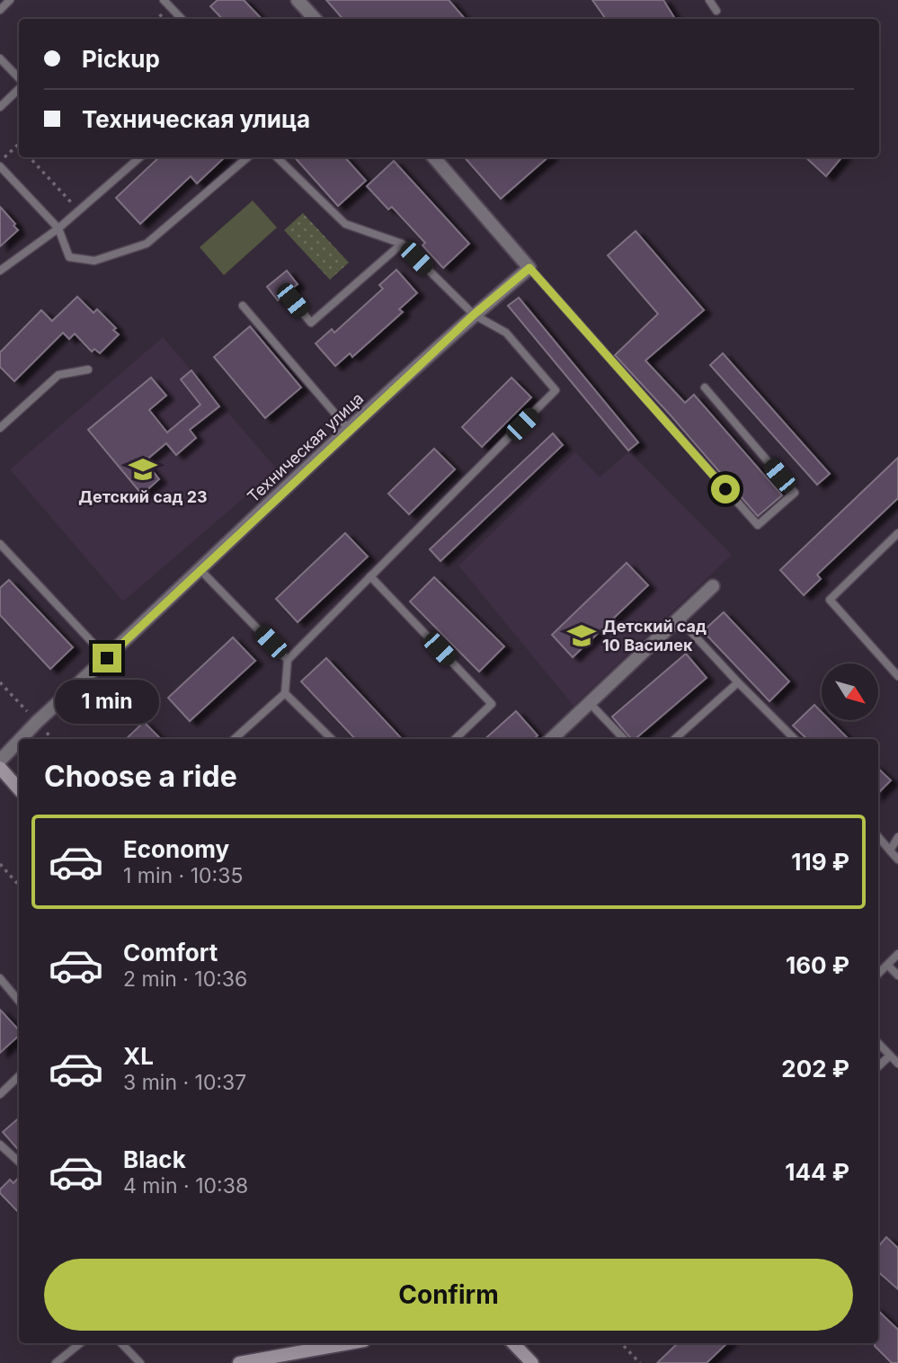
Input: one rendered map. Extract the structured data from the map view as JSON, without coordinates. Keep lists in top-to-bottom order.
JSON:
{
  "streets": {
    "street": ["Техническая улица"]
  },
  "places": {
    "school or university": ["Детский сад 23", "Детский сад 10 Василек"]
  },
  "north": "bottom right",
  "page": {
    "banner": ["Pickup", "Техническая улица"],
    "bubble": "1 min",
    "heading": "Choose a ride",
    "list": [
      {
        "name": "Economy",
        "note": "1 min · 10:35",
        "value": "119 ₽"
      },
      {
        "name": "Comfort",
        "note": "2 min · 10:36",
        "value": "160 ₽"
      },
      {
        "name": "XL",
        "note": "3 min · 10:37",
        "value": "202 ₽"
      },
      {
        "name": "Black",
        "note": "4 min · 10:38",
        "value": "144 ₽"
      }
    ],
    "buttons": "Confirm"
  }
}
